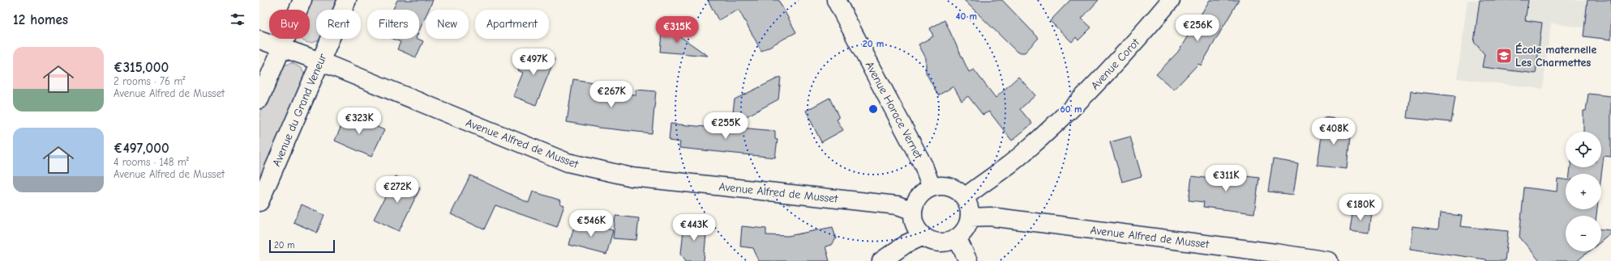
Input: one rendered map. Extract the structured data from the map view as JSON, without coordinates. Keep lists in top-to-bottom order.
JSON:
{
  "streets": {
    "street": [
      "Avenue Corot",
      "Avenue du Grand Veneur",
      "Avenue Horace Vernet",
      "Avenue Alfred de Musset"
    ]
  },
  "crossings": [
    ["Avenue Corot", "Avenue Horace Vernet"],
    ["Avenue Corot", "Avenue Alfred de Musset"],
    ["Avenue du Grand Veneur", "Avenue Alfred de Musset"],
    ["Avenue Horace Vernet", "Avenue Alfred de Musset"]
  ],
  "places": {
    "school or university": ["École maternelle Les Charmettes"]
  },
  "scale_bar": "20 m",
  "page": {
    "heading": "12 homes",
    "chip": [
      "Buy",
      "Rent",
      "Filters",
      "New",
      "Apartment"
    ],
    "price": [
      "€256K",
      "€315K",
      "€497K",
      "€267K",
      "€323K",
      "€255K",
      "€408K",
      "€311K",
      "€272K",
      "€180K",
      "€546K",
      "€443K"
    ],
    "list": [
      {
        "name": "€315,000",
        "note": "2 rooms · 76 m² · Avenue Alfred de Musset"
      },
      {
        "name": "€497,000",
        "note": "4 rooms · 148 m² · Avenue Alfred de Musset"
      }
    ],
    "map_buttons": ["+", "−"],
    "scale": "20 m"
  },
  "rings": ["40 m", "20 m", "60 m"]
}
